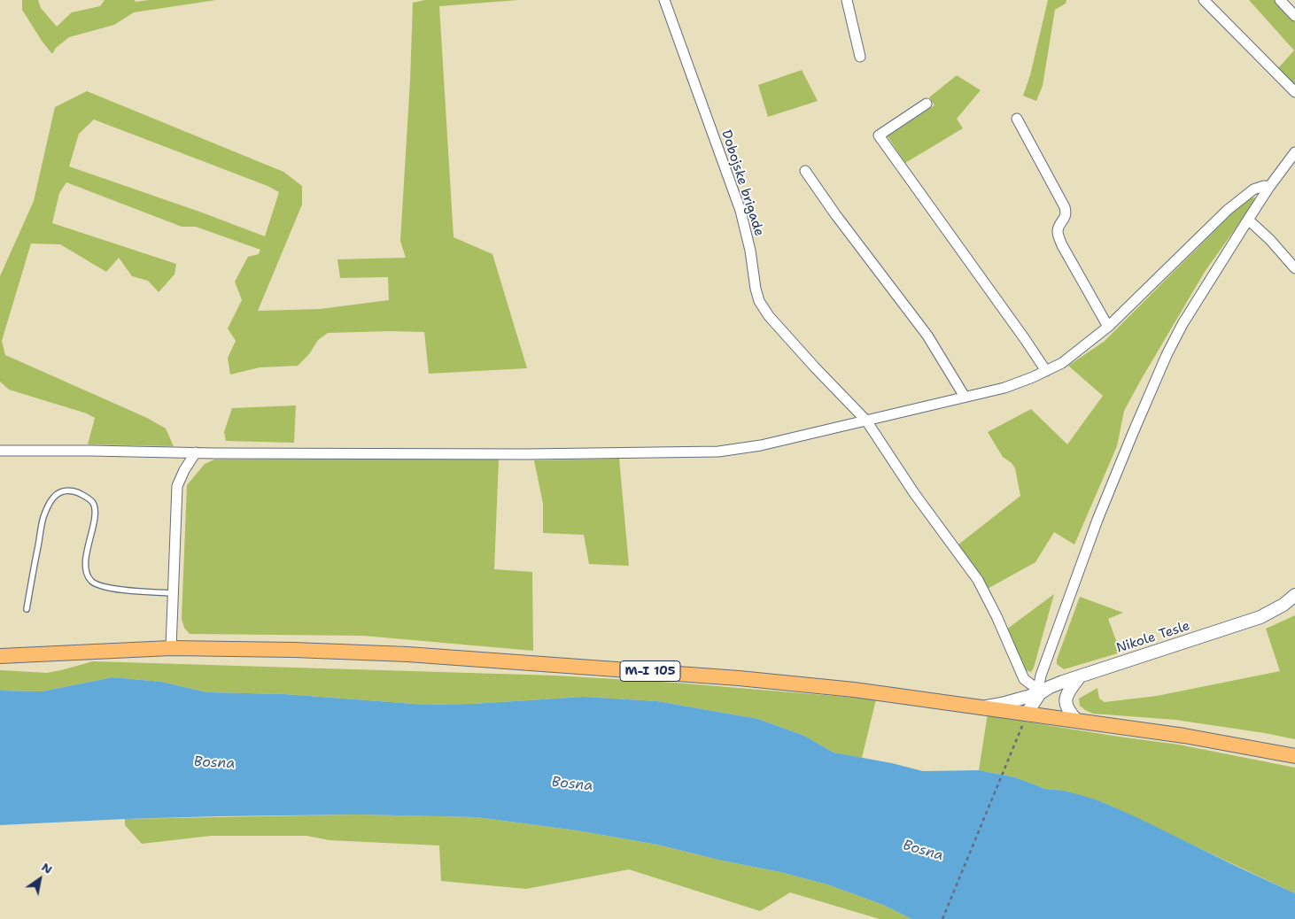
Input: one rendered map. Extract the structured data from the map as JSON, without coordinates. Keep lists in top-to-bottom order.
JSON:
{
  "streets": {
    "main road": ["M-I 105"],
    "street": ["Dobojske brigade", "Nikole Tesle"]
  },
  "crossings": [
    ["Dobojske brigade", "Nikole Tesle"],
    ["Nikole Tesle", "M-I 105"]
  ],
  "water": ["Bosna"],
  "north": "top right"
}
